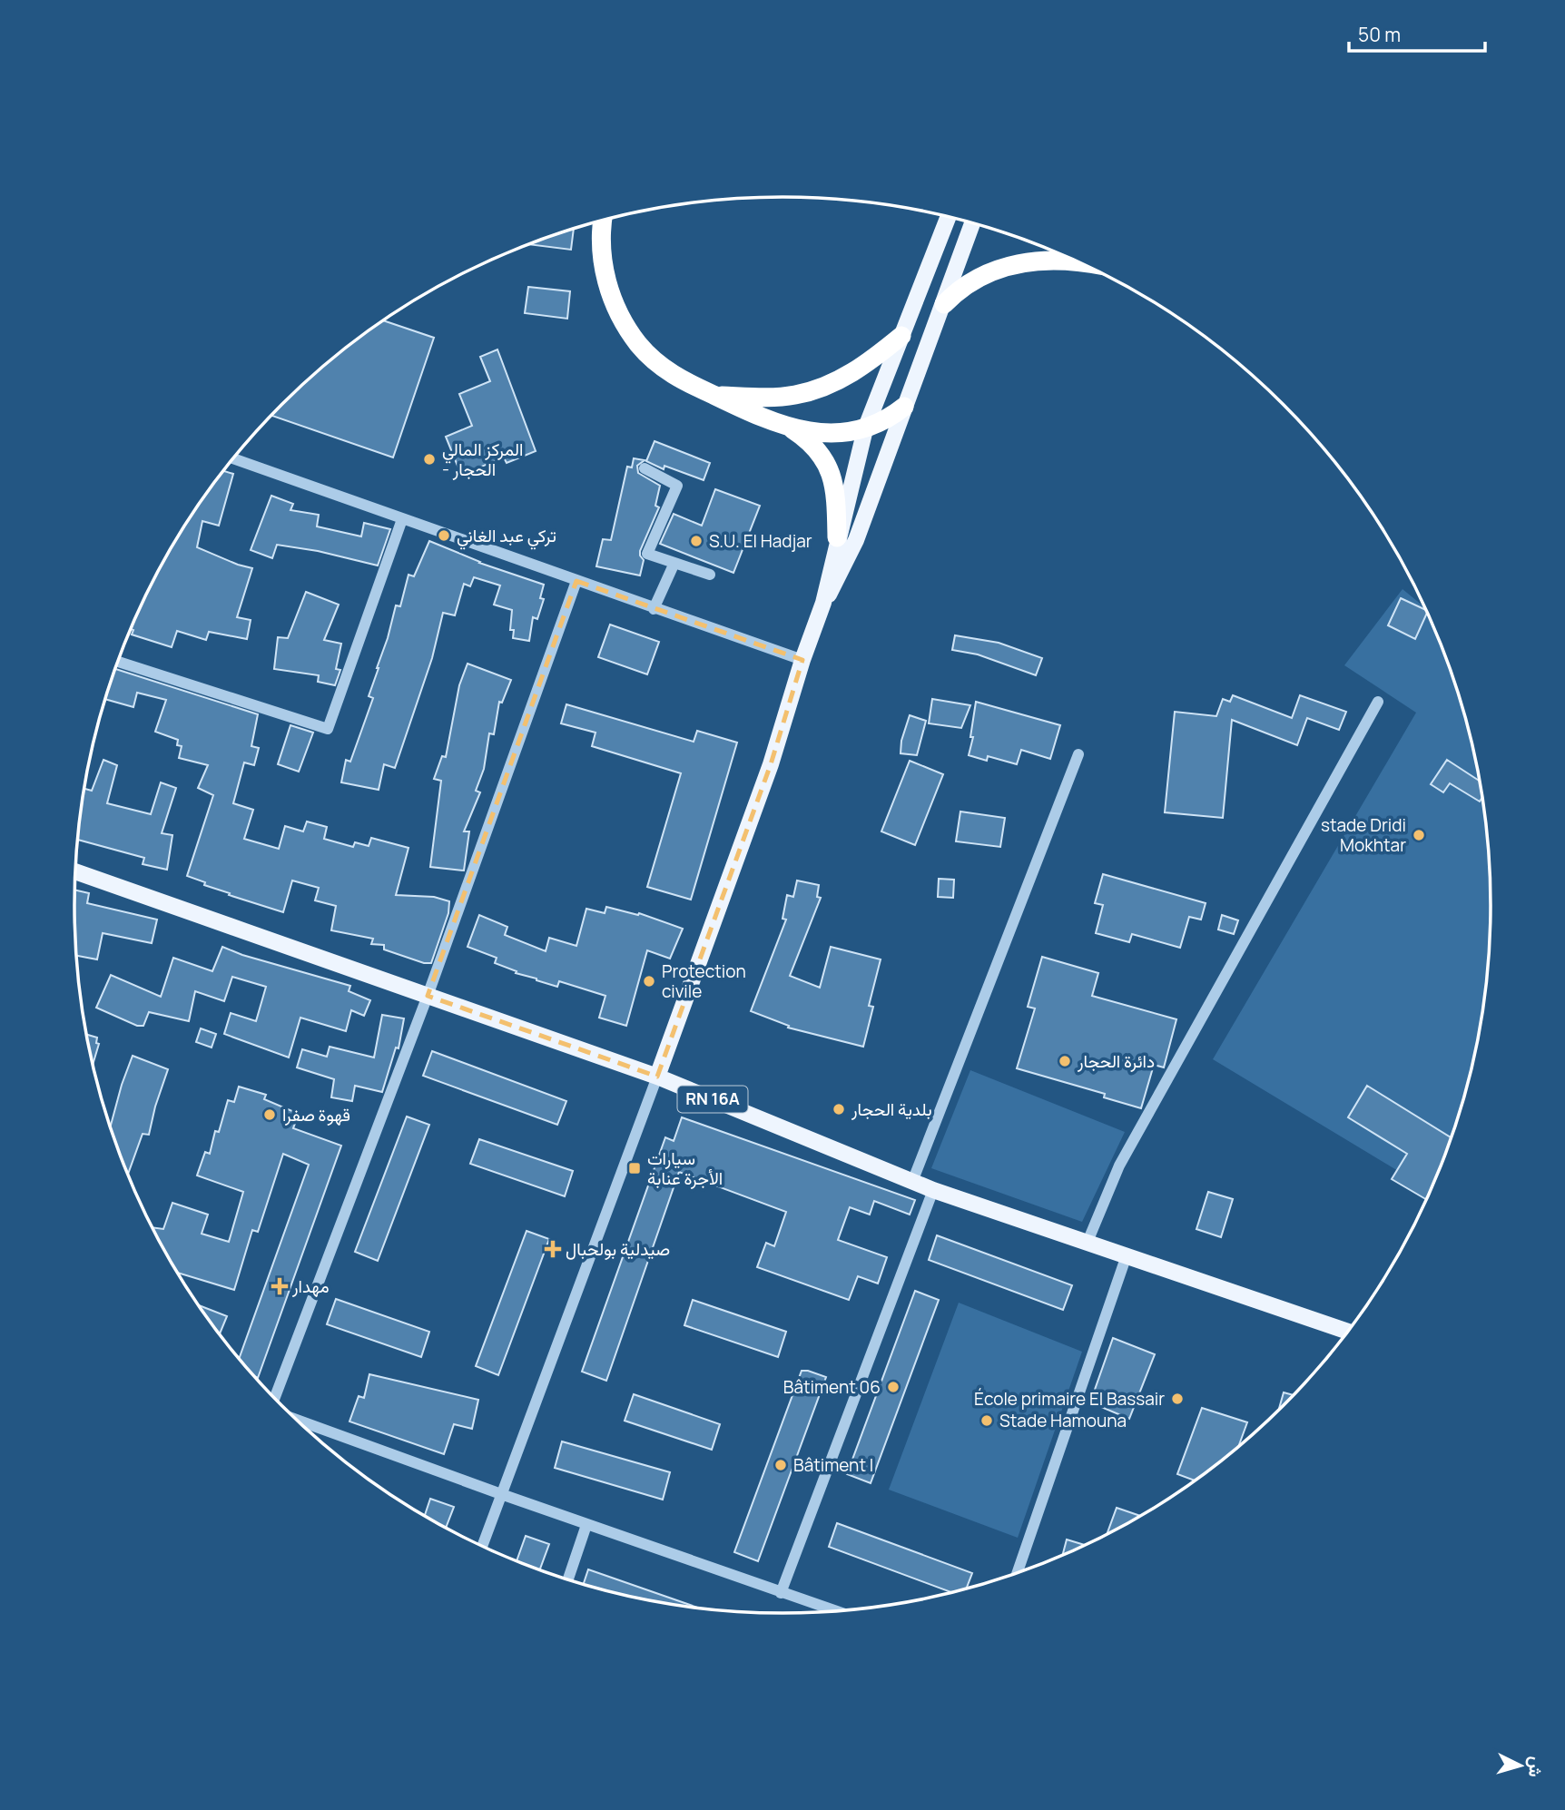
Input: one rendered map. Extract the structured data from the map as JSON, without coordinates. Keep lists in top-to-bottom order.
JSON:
{
  "streets": {
    "main road": ["RN 16A"]
  },
  "places": {
    "other": [
      "المركز المالي - الحجار",
      "تركي عبد الغاني",
      "S.U. El Hadjar",
      "stade Dridi Mokhtar",
      "Protection civile",
      "دائرة الحجار",
      "بلدية الحجار",
      "قهوة صفرا",
      "Bâtiment 06",
      "École primaire El Bassair",
      "Stade Hamouna",
      "Bâtiment I"
    ],
    "transit": ["سيارات الأجرة عنابة"],
    "health": ["صيدلية بولحبال", "مهدار"]
  },
  "scale_bar": "50 m",
  "north": "right"
}
